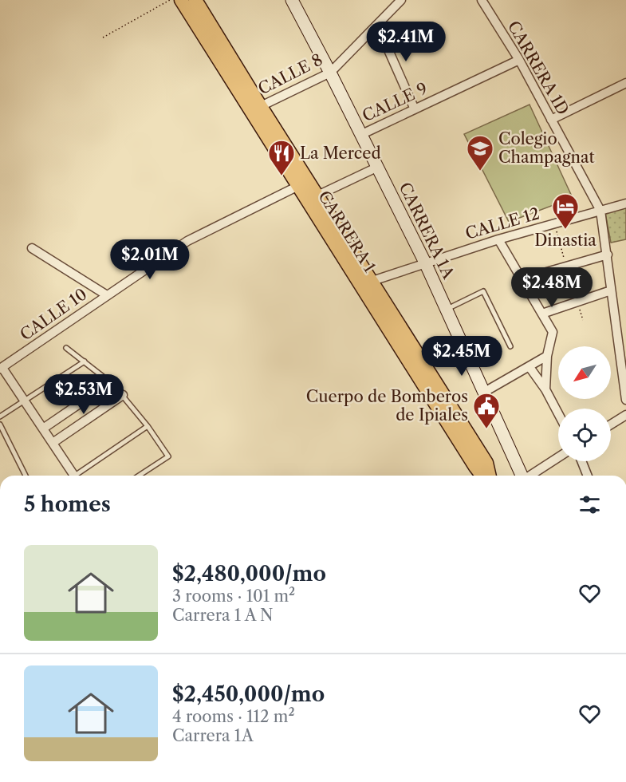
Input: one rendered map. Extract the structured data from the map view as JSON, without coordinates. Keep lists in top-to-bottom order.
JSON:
{
  "streets": {
    "main road": ["CARRERA 1"],
    "street": [
      "CARRERA 1D",
      "CALLE 8",
      "CALLE 9",
      "CALLE 12",
      "CARRERA 1A",
      "CALLE 10"
    ]
  },
  "crossings": [
    ["CARRERA 1D", "CALLE 9"],
    ["CARRERA 1D", "CALLE 12"],
    ["CALLE 8", "CARRERA 1A"],
    ["CALLE 8", "CARRERA 1"],
    ["CALLE 9", "CARRERA 1A"],
    ["CALLE 12", "CARRERA 1A"],
    ["CALLE 12", "CARRERA 1"],
    ["CARRERA 1", "CALLE 10"]
  ],
  "places": {
    "school or university": ["Colegio Champagnat"],
    "restaurant": ["La Merced"],
    "hotel": ["Dinastia"],
    "public building": ["Cuerpo de Bomberos de Ipiales"]
  },
  "north": "bottom left",
  "page": {
    "price": [
      "$2.41M",
      "$2.01M",
      "$2.48M",
      "$2.45M",
      "$2.53M"
    ],
    "heading": "5 homes",
    "list": [
      {
        "name": "$2,480,000/mo",
        "note": "3 rooms · 101 m² · Carrera 1 A N"
      },
      {
        "name": "$2,450,000/mo",
        "note": "4 rooms · 112 m² · Carrera 1A"
      }
    ]
  }
}
